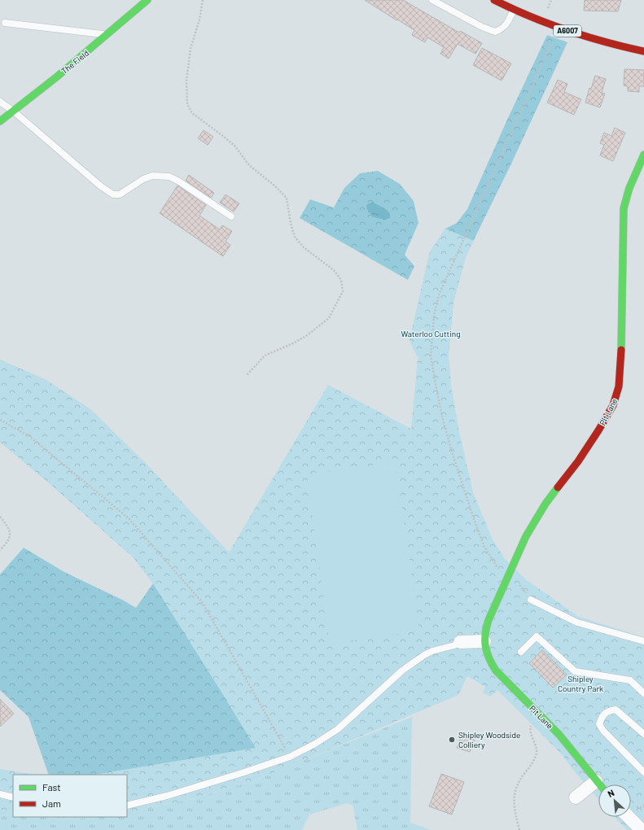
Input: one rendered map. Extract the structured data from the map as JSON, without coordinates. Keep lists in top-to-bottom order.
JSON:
{
  "streets": {
    "street": ["A6007", "The Field", "Pit Lane"]
  },
  "parks": ["Waterloo Cutting", "Shipley Country Park"],
  "places": ["Shipley Woodside Colliery"],
  "legend": ["Fast", "Jam"],
  "north": "top left"
}
